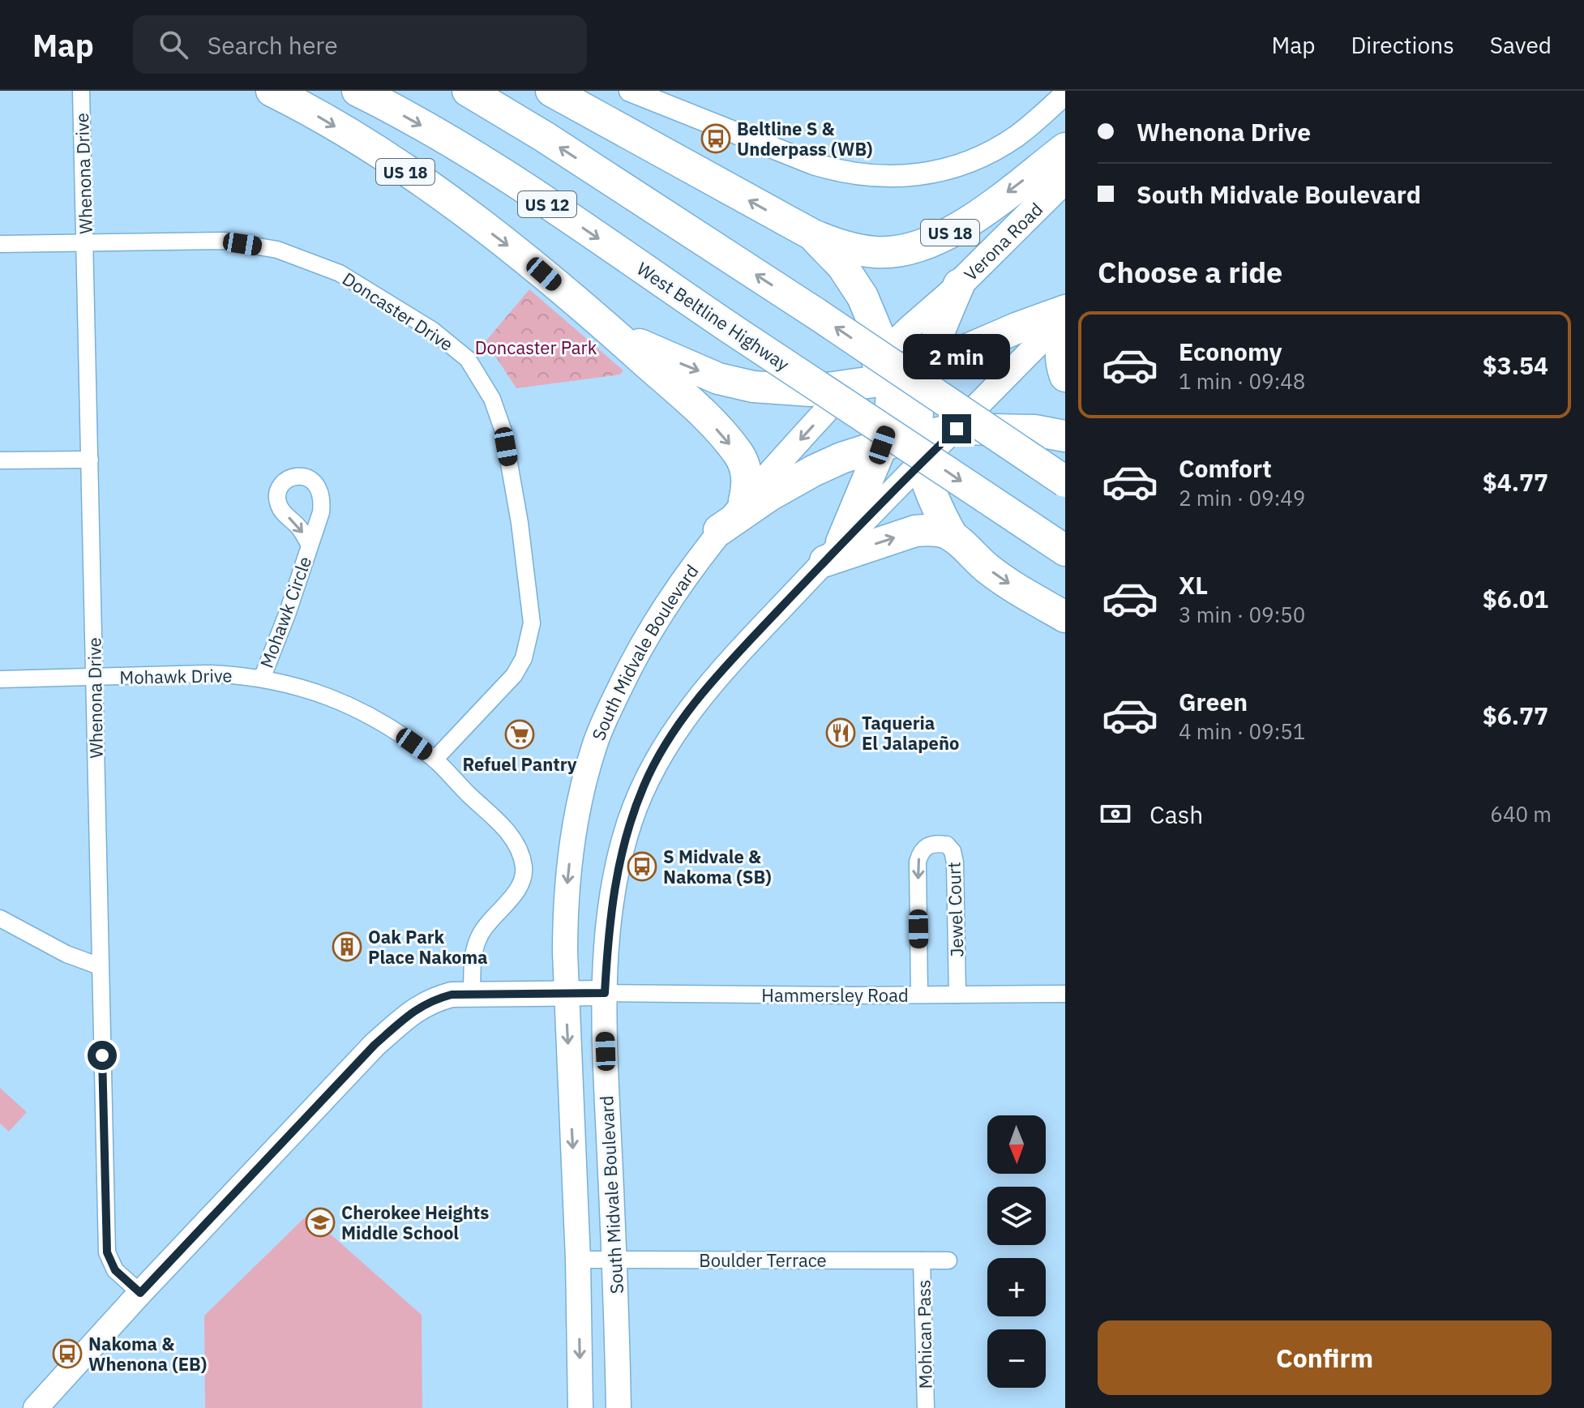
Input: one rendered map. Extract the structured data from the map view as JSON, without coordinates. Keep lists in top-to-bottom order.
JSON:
{
  "streets": {
    "highway": [
      "US 18",
      "US 12",
      "Verona Road",
      "West Beltline Highway"
    ],
    "main road": ["South Midvale Boulevard"],
    "street": [
      "Whenona Drive",
      "Doncaster Drive",
      "Mohawk Circle",
      "Mohawk Drive",
      "Jewel Court",
      "Hammersley Road",
      "Boulder Terrace",
      "Mohican Pass"
    ]
  },
  "crossings": [
    ["US 18", "Verona Road"],
    ["US 18", "South Midvale Boulevard"],
    ["Whenona Drive", "Doncaster Drive"],
    ["Whenona Drive", "Mohawk Drive"],
    ["Doncaster Drive", "Mohawk Drive"],
    ["Mohawk Circle", "Mohawk Drive"],
    ["South Midvale Boulevard", "Hammersley Road"],
    ["South Midvale Boulevard", "Boulder Terrace"],
    ["Jewel Court", "Hammersley Road"],
    ["Boulder Terrace", "Mohican Pass"]
  ],
  "parks": ["Doncaster Park"],
  "places": {
    "bus stop": ["Beltline S & Underpass (WB)", "S Midvale & Nakoma (SB)", "Nakoma & Whenona (EB)"],
    "restaurant": ["Taqueria El Jalapeño"],
    "supermarket": ["Refuel Pantry"],
    "building": ["Oak Park Place Nakoma"],
    "school or university": ["Cherokee Heights Middle School"]
  },
  "north": "bottom",
  "page": {
    "header": "Map",
    "search": "Search here",
    "nav": ["Map", "Directions", "Saved"],
    "banner": ["Whenona Drive", "South Midvale Boulevard"],
    "heading": "Choose a ride",
    "list": [
      {
        "name": "Economy",
        "note": "1 min · 09:48",
        "value": "$3.54"
      },
      {
        "name": "Comfort",
        "note": "2 min · 09:49",
        "value": "$4.77"
      },
      {
        "name": "XL",
        "note": "3 min · 09:50",
        "value": "$6.01"
      },
      {
        "name": "Green",
        "note": "4 min · 09:51",
        "value": "$6.77"
      }
    ],
    "bubble": "2 min",
    "pay": ["Cash", "640 m"],
    "map_buttons": ["+", "−"],
    "buttons": "Confirm"
  }
}
